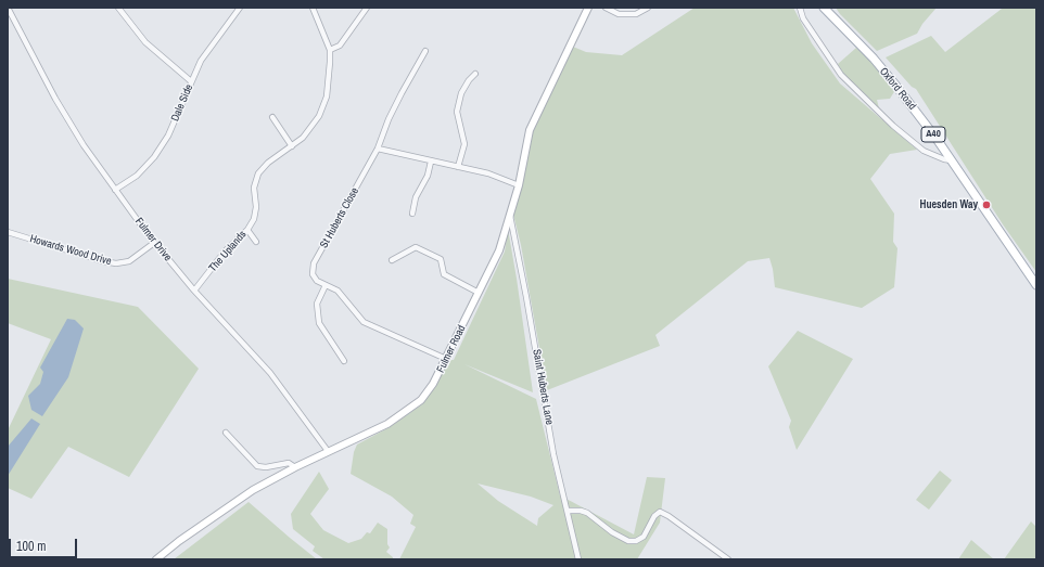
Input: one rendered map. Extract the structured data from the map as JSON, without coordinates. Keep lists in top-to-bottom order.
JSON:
{
  "streets": {
    "main road": ["Oxford Road", "A40"],
    "street": [
      "Dale Side",
      "St Huberts Close",
      "Fulmer Drive",
      "Howards Wood Drive",
      "The Uplands",
      "Fulmer Road",
      "Saint Huberts Lane"
    ]
  },
  "crossings": [
    ["Dale Side", "Fulmer Drive"],
    ["St Huberts Close", "Fulmer Road"],
    ["Fulmer Drive", "Howards Wood Drive"],
    ["Fulmer Drive", "The Uplands"],
    ["Fulmer Drive", "Fulmer Road"],
    ["Fulmer Road", "Saint Huberts Lane"]
  ],
  "places": ["Huesden Way"],
  "scale_bar": "100 m"
}
